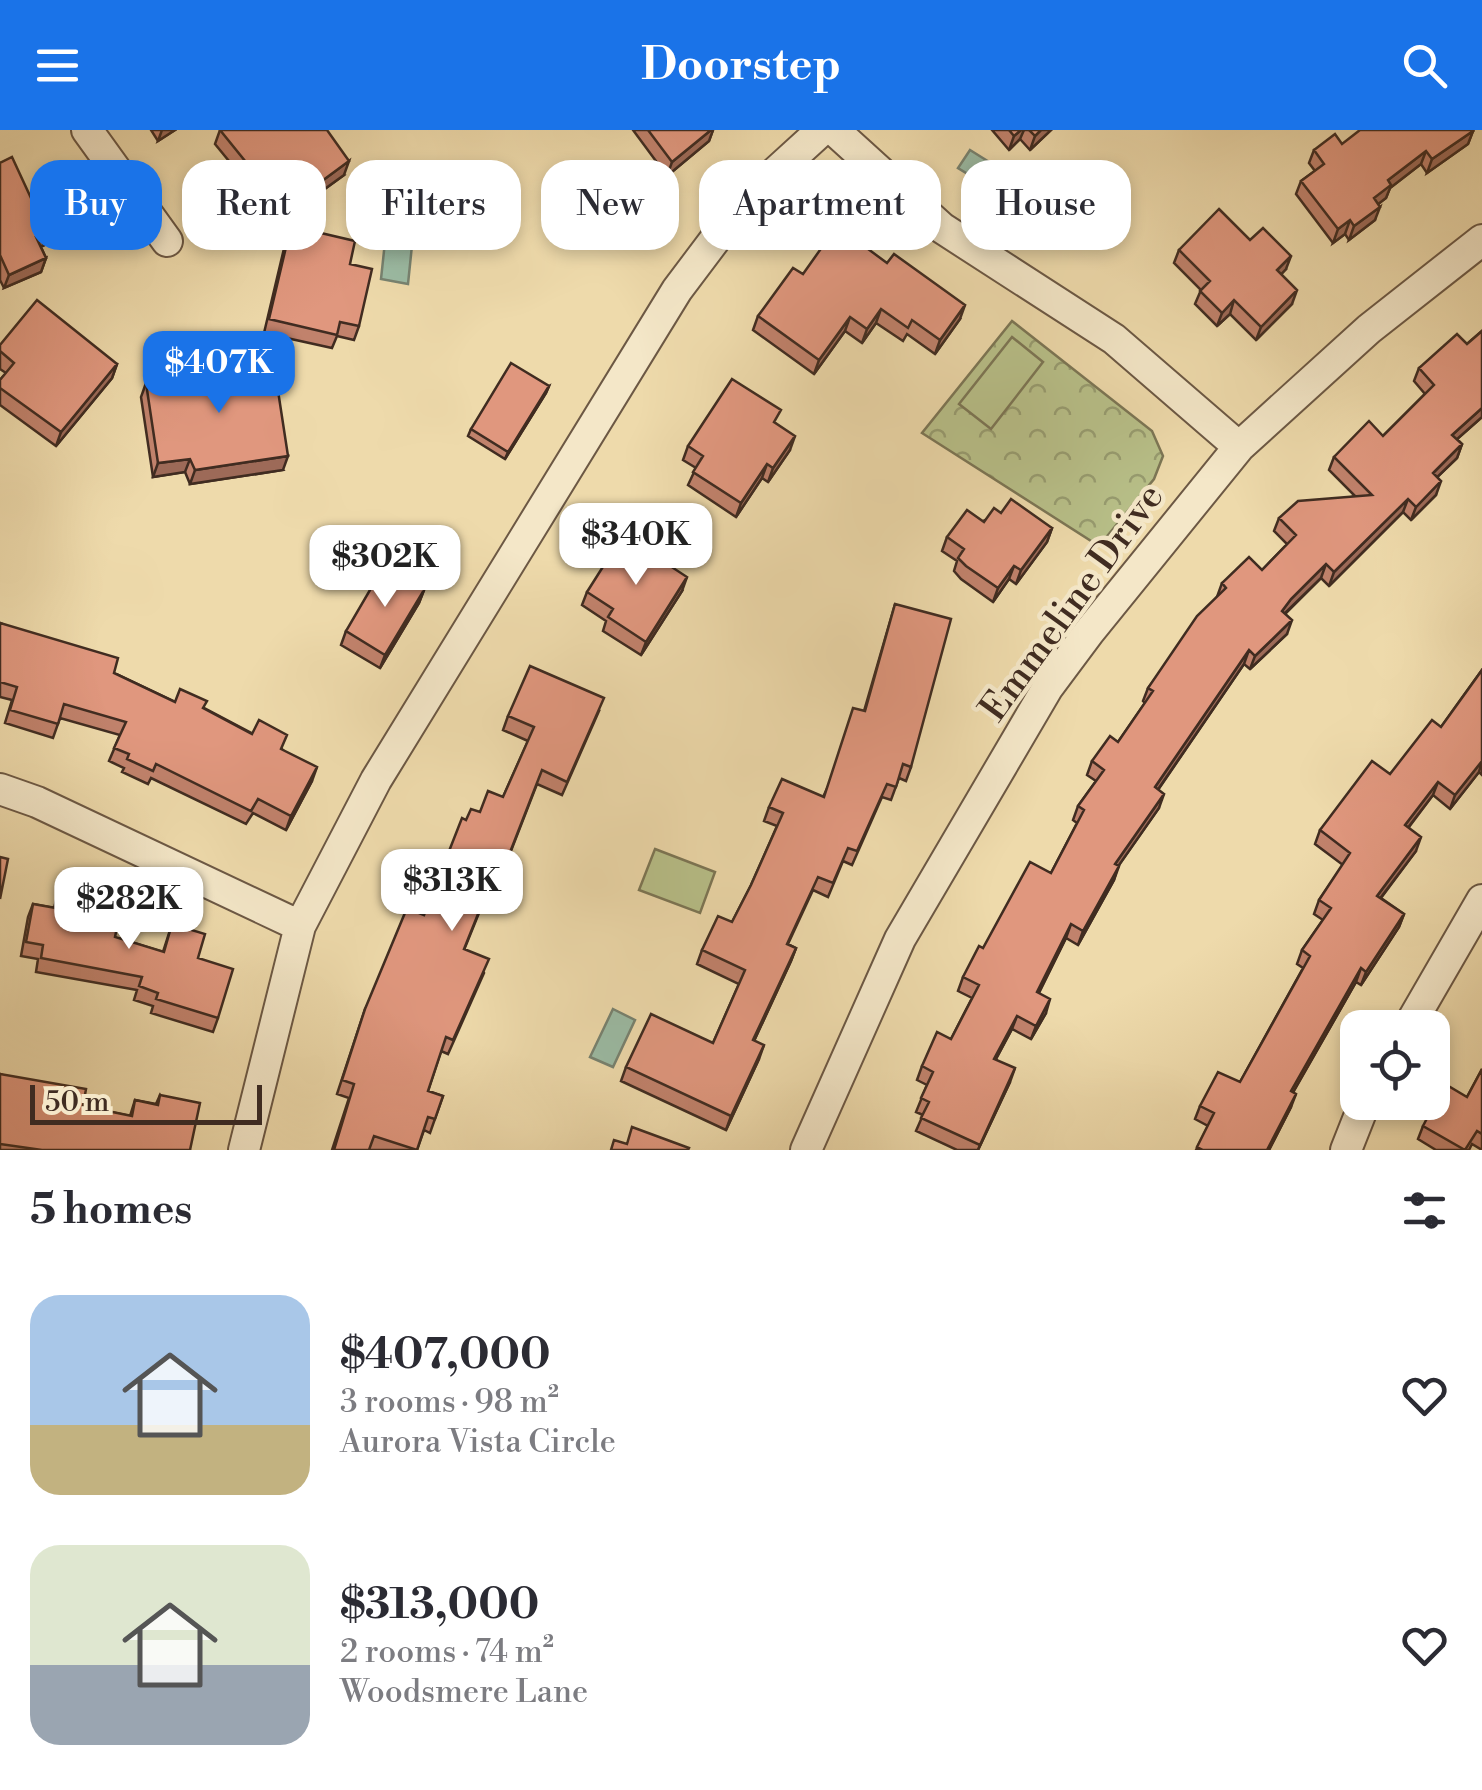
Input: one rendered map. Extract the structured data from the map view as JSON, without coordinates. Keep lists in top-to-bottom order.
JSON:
{
  "streets": {
    "street": ["Emmeline Drive"]
  },
  "scale_bar": "50 m",
  "page": {
    "header": "Doorstep",
    "chip": [
      "Buy",
      "Rent",
      "Filters",
      "New",
      "Apartment",
      "House"
    ],
    "price": [
      "$407K",
      "$340K",
      "$302K",
      "$313K",
      "$282K"
    ],
    "scale": "50 m",
    "heading": "5 homes",
    "list": [
      {
        "name": "$407,000",
        "note": "3 rooms · 98 m² · Aurora Vista Circle"
      },
      {
        "name": "$313,000",
        "note": "2 rooms · 74 m² · Woodsmere Lane"
      }
    ]
  }
}
